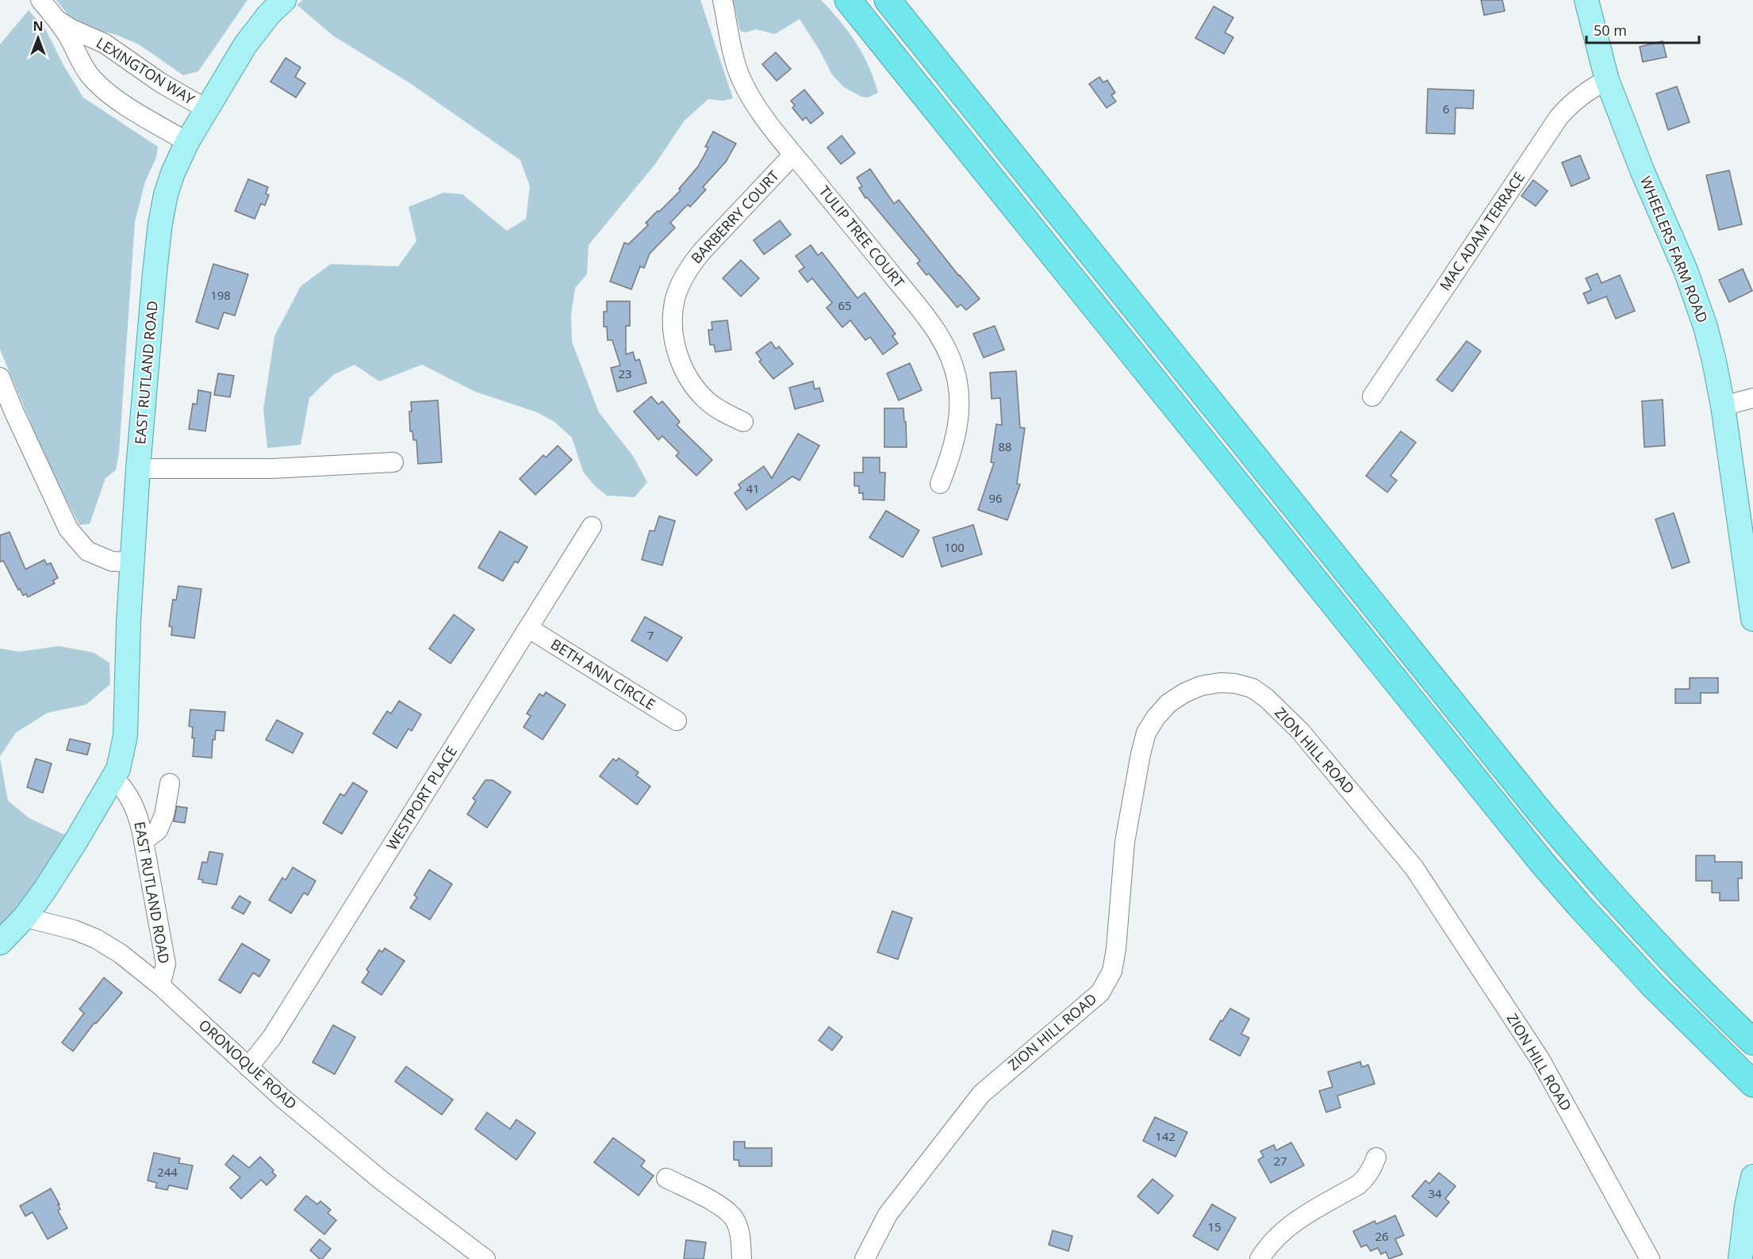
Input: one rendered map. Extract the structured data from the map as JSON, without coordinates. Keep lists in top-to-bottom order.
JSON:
{
  "streets": {
    "main road": ["WHEELERS FARM ROAD", "EAST RUTLAND ROAD"],
    "street": [
      "LEXINGTON WAY",
      "BARBERRY COURT",
      "MAC ADAM TERRACE",
      "TULIP TREE COURT",
      "BETH ANN CIRCLE",
      "ZION HILL ROAD",
      "WESTPORT PLACE",
      "ORONOQUE ROAD"
    ]
  },
  "crossings": [
    ["LEXINGTON WAY", "EAST RUTLAND ROAD"],
    ["BARBERRY COURT", "TULIP TREE COURT"],
    ["MAC ADAM TERRACE", "WHEELERS FARM ROAD"],
    ["EAST RUTLAND ROAD", "ORONOQUE ROAD"],
    ["BETH ANN CIRCLE", "WESTPORT PLACE"],
    ["WESTPORT PLACE", "ORONOQUE ROAD"]
  ],
  "house_numbers": [
    "6",
    "198",
    "65",
    "23",
    "88",
    "41",
    "96",
    "100",
    "7",
    "142",
    "27",
    "244",
    "34",
    "15",
    "26"
  ],
  "scale_bar": "50 m",
  "north": "top"
}
